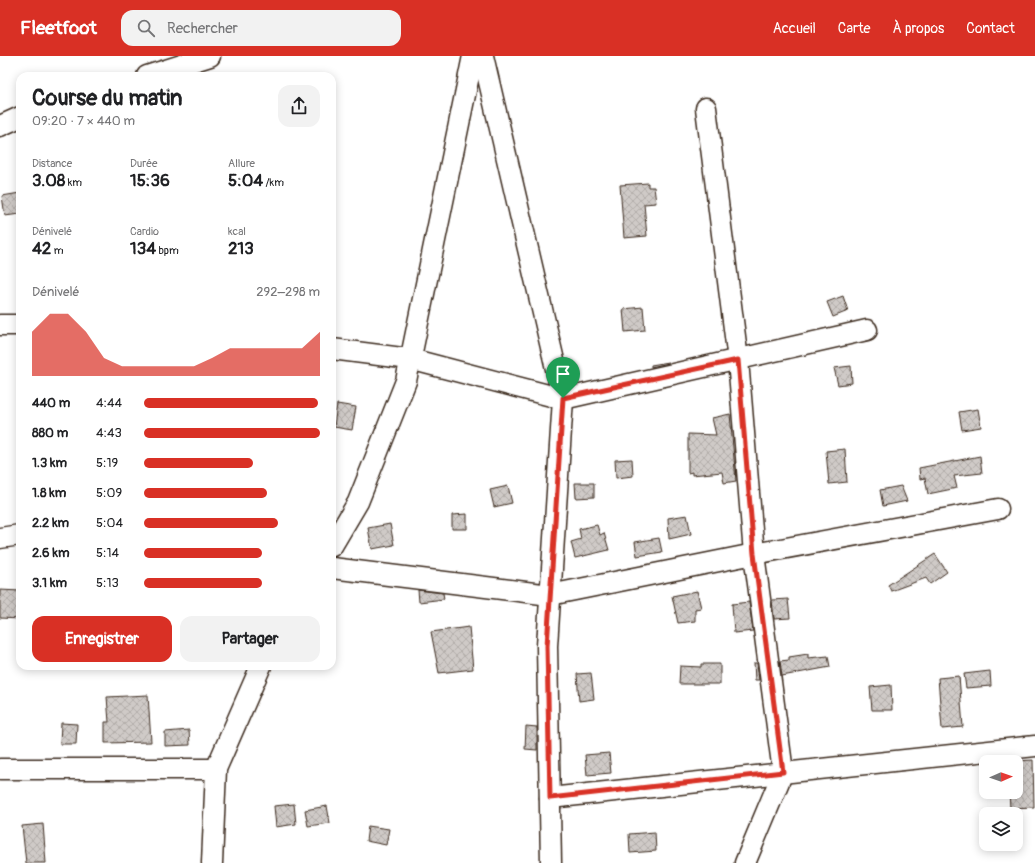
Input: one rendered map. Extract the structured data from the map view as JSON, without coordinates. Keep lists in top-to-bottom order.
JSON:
{
  "north": "right",
  "page": {
    "header": "Fleetfoot",
    "search": "Rechercher",
    "nav": [
      "Accueil",
      "Carte",
      "À propos",
      "Contact"
    ],
    "heading": ["Course du matin", "09:20 · 7 × 440 m"],
    "stats": [
      ["Distance", "3.08 km"],
      ["Durée", "15:36"],
      ["Allure", "5:04 /km"],
      ["Dénivelé", "42 m"],
      ["Cardio", "134 bpm"],
      ["kcal", "213"]
    ],
    "chart": ["Dénivelé", "292–298 m"],
    "list": [
      {
        "name": "440 m",
        "note": "4:44"
      },
      {
        "name": "880 m",
        "note": "4:43"
      },
      {
        "name": "1.3 km",
        "note": "5:19"
      },
      {
        "name": "1.8 km",
        "note": "5:09"
      },
      {
        "name": "2.2 km",
        "note": "5:04"
      },
      {
        "name": "2.6 km",
        "note": "5:14"
      },
      {
        "name": "3.1 km",
        "note": "5:13"
      }
    ],
    "buttons": ["Enregistrer", "Partager"]
  }
}
